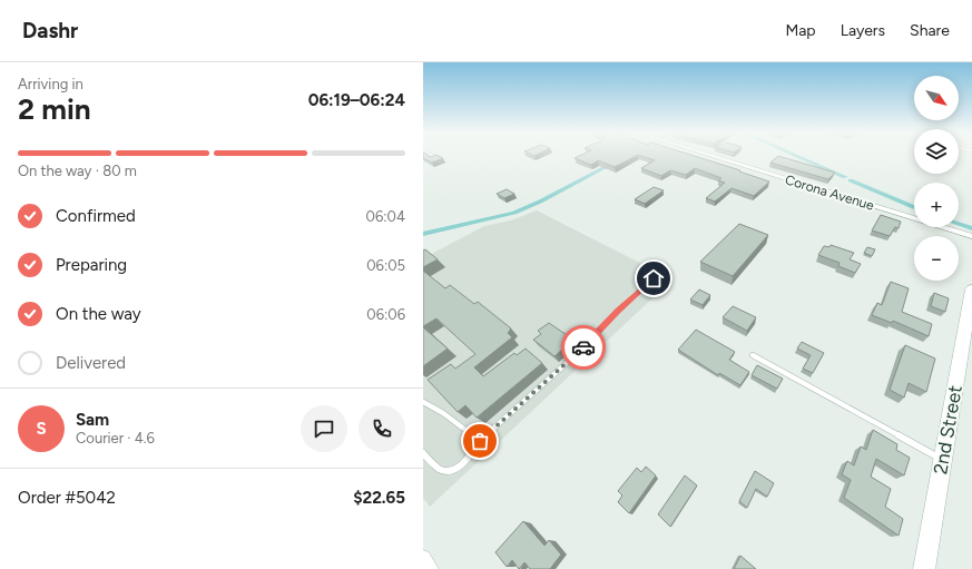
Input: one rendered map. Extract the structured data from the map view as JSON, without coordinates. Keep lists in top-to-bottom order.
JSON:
{
  "streets": {
    "street": ["Corona Avenue", "2nd Street"]
  },
  "north": "bottom right",
  "page": {
    "header": "Dashr",
    "nav": ["Map", "Layers", "Share"],
    "heading": ["2 min", "Arriving in", "06:19–06:24"],
    "panel": [
      "Sam",
      "Courier · 4.6",
      "Order #5042",
      "$22.65"
    ],
    "map_buttons": ["+", "−"],
    "bar": "On the way · 80 m",
    "list": [
      ["Confirmed", "06:04"],
      ["Preparing", "06:05"],
      ["On the way", "06:06"],
      "Delivered"
    ],
    "round": "S"
  }
}
